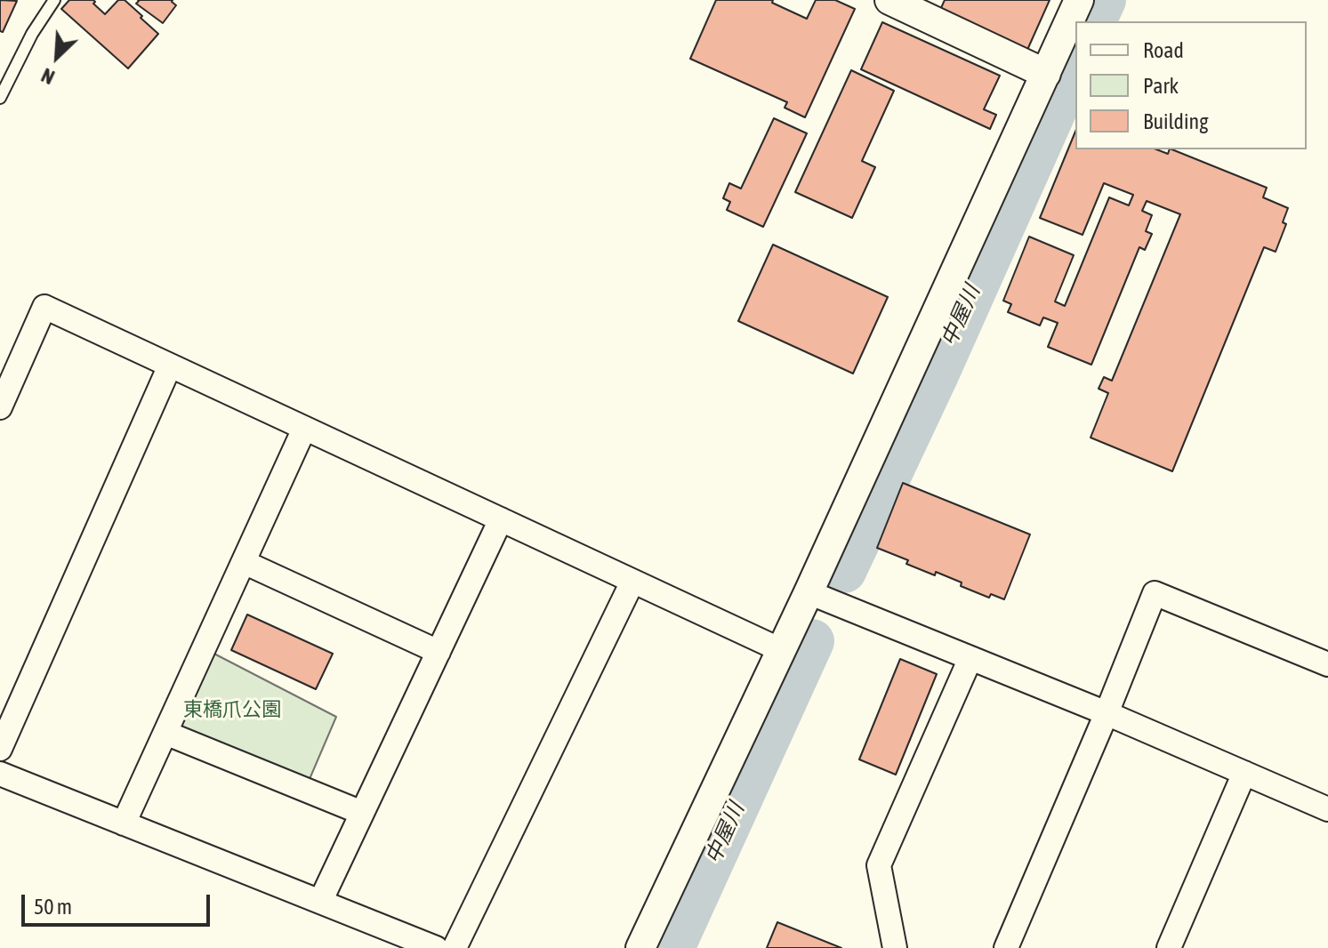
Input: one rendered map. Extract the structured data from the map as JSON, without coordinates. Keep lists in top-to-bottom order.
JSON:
{
  "water": ["中屋川"],
  "parks": ["東橋爪公園"],
  "legend": ["Road", "Park", "Building"],
  "scale_bar": "50 m",
  "north": "bottom left"
}
